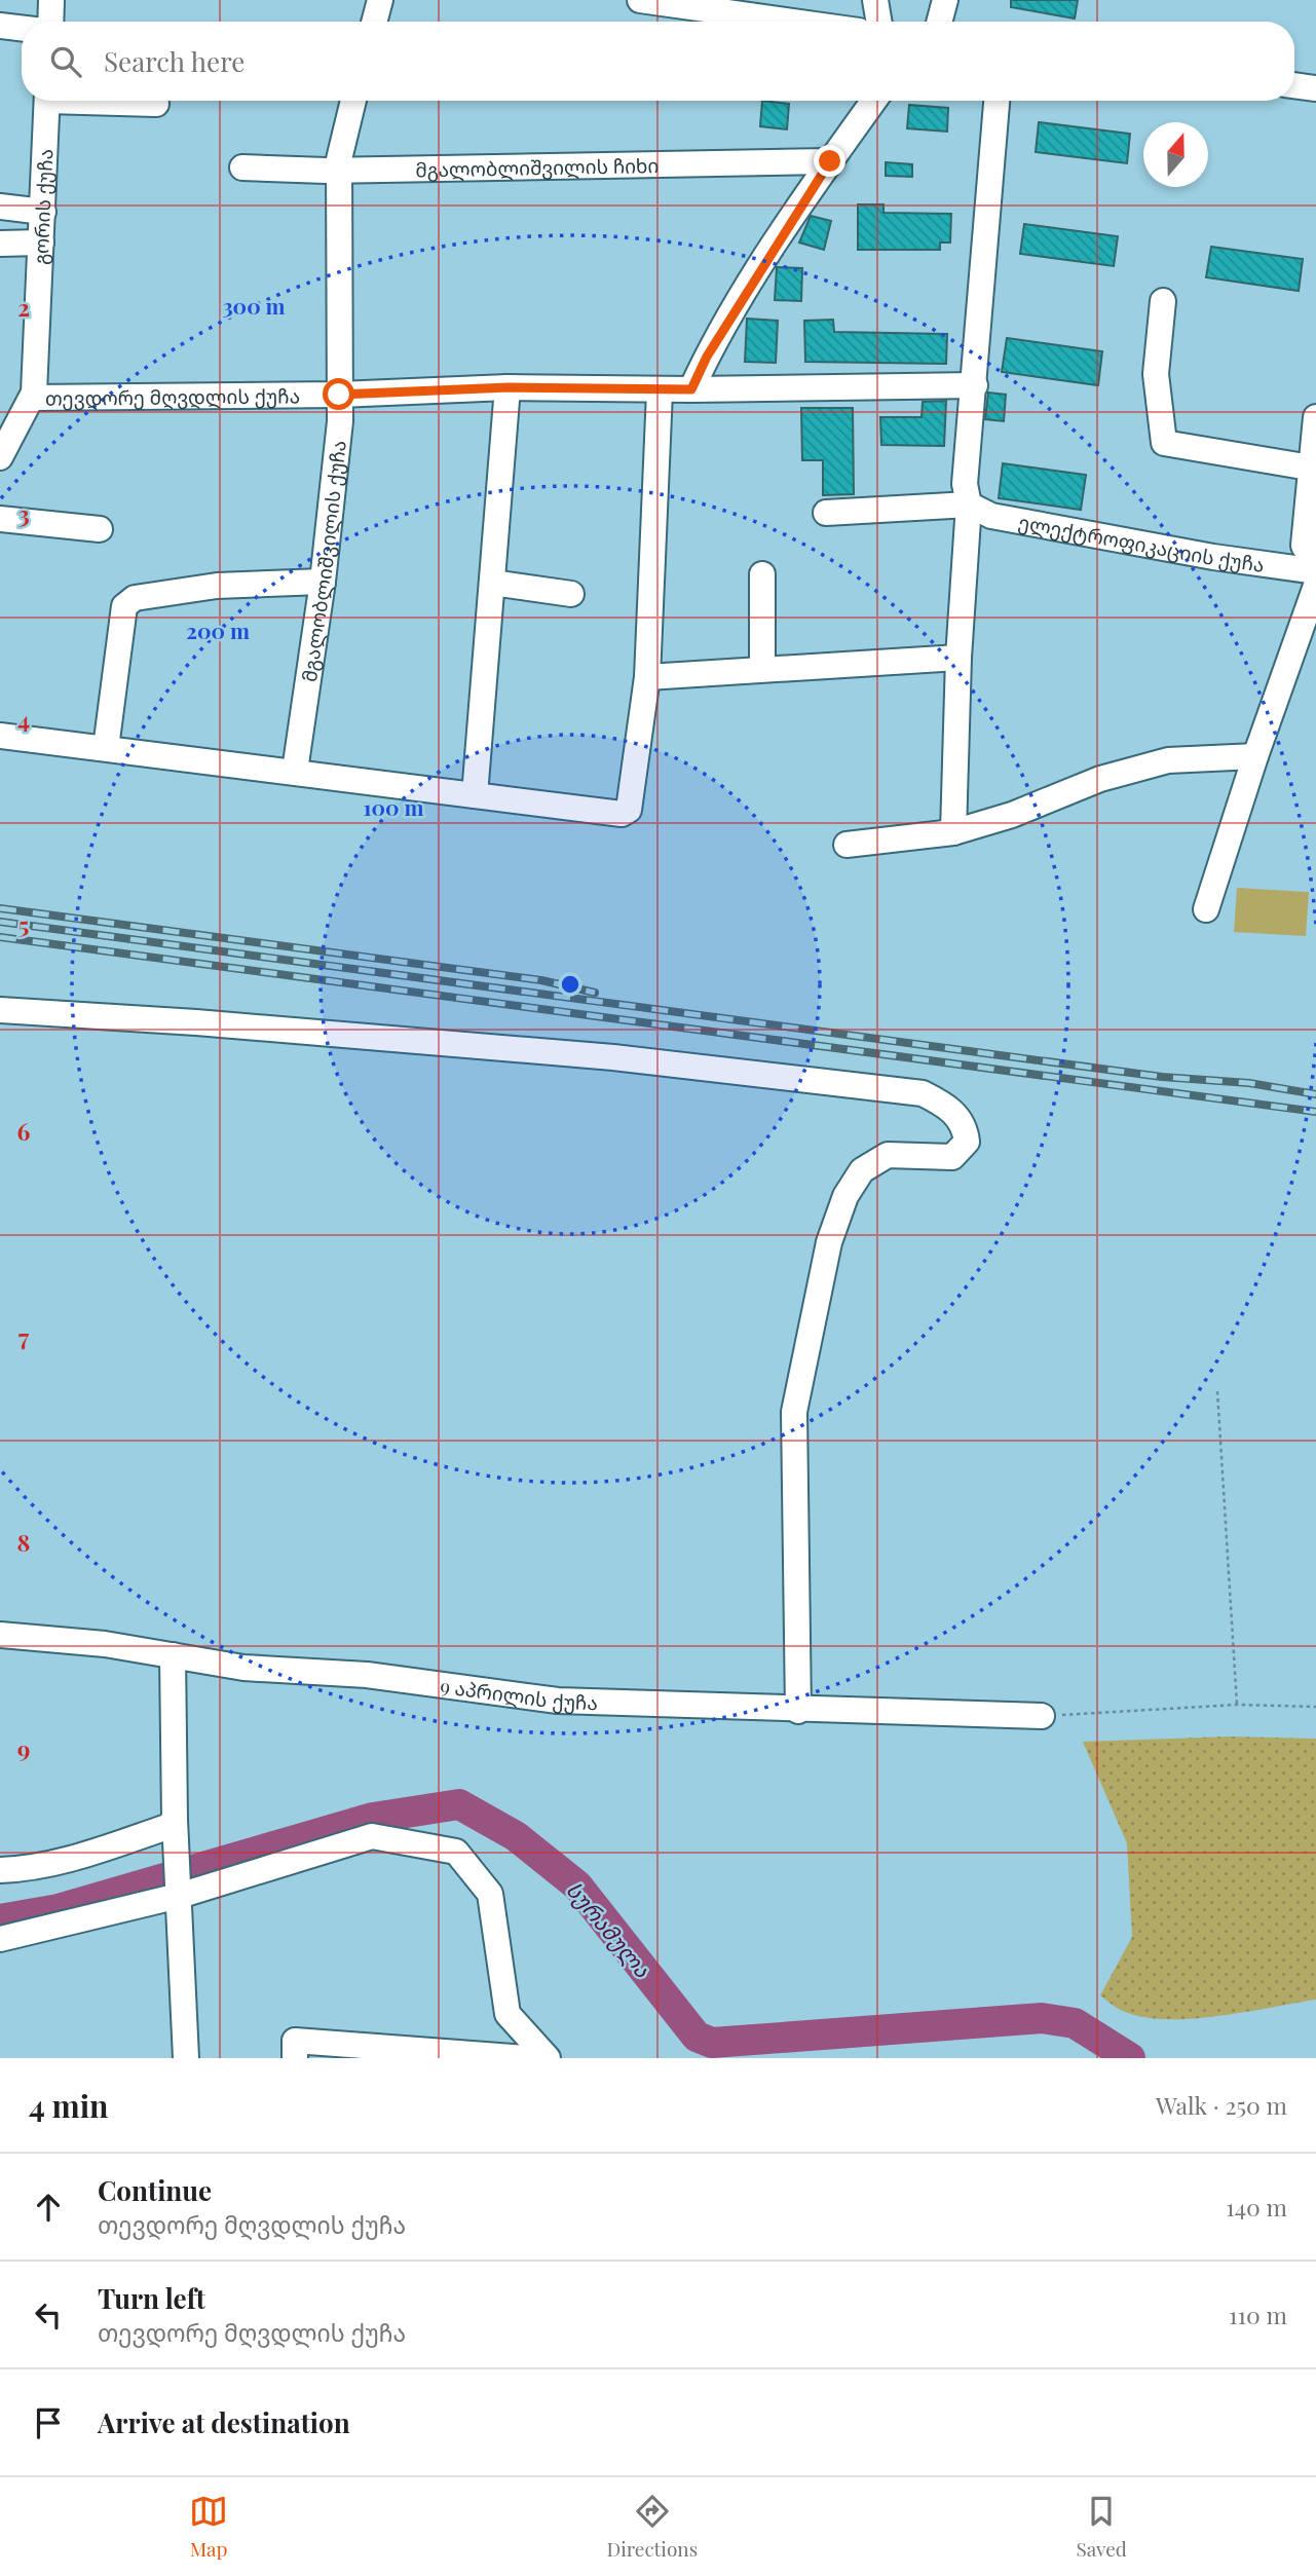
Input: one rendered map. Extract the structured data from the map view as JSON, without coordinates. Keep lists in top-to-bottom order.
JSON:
{
  "streets": {
    "street": [
      "მგალობლიშვილის ჩიხი",
      "გორის ქუჩა",
      "თევდორე მღვდლის ქუჩა",
      "ელექტროფიკაციის ქუჩა",
      "მგალობლიშვილის ქუჩა",
      "9 აპრილის ქუჩა"
    ]
  },
  "crossings": [
    ["მგალობლიშვილის ჩიხი", "მგალობლიშვილის ქუჩა"],
    ["გორის ქუჩა", "თევდორე მღვდლის ქუჩა"],
    ["თევდორე მღვდლის ქუჩა", "მგალობლიშვილის ქუჩა"]
  ],
  "water": ["სურამულა"],
  "north": "top",
  "page": {
    "search": "Search here",
    "heading": ["4 min", "Walk · 250 m"],
    "list": [
      ["Continue", "თევდორე მღვდლის ქუჩა", "140 m"],
      ["Turn left", "თევდორე მღვდლის ქუჩა", "110 m"],
      "Arrive at destination"
    ],
    "nav": ["Map", "Directions", "Saved"]
  },
  "grid": {
    "rows": [
      "2",
      "3",
      "4",
      "5",
      "6",
      "7",
      "8",
      "9"
    ]
  },
  "rings": ["300 m", "200 m", "100 m"]
}
